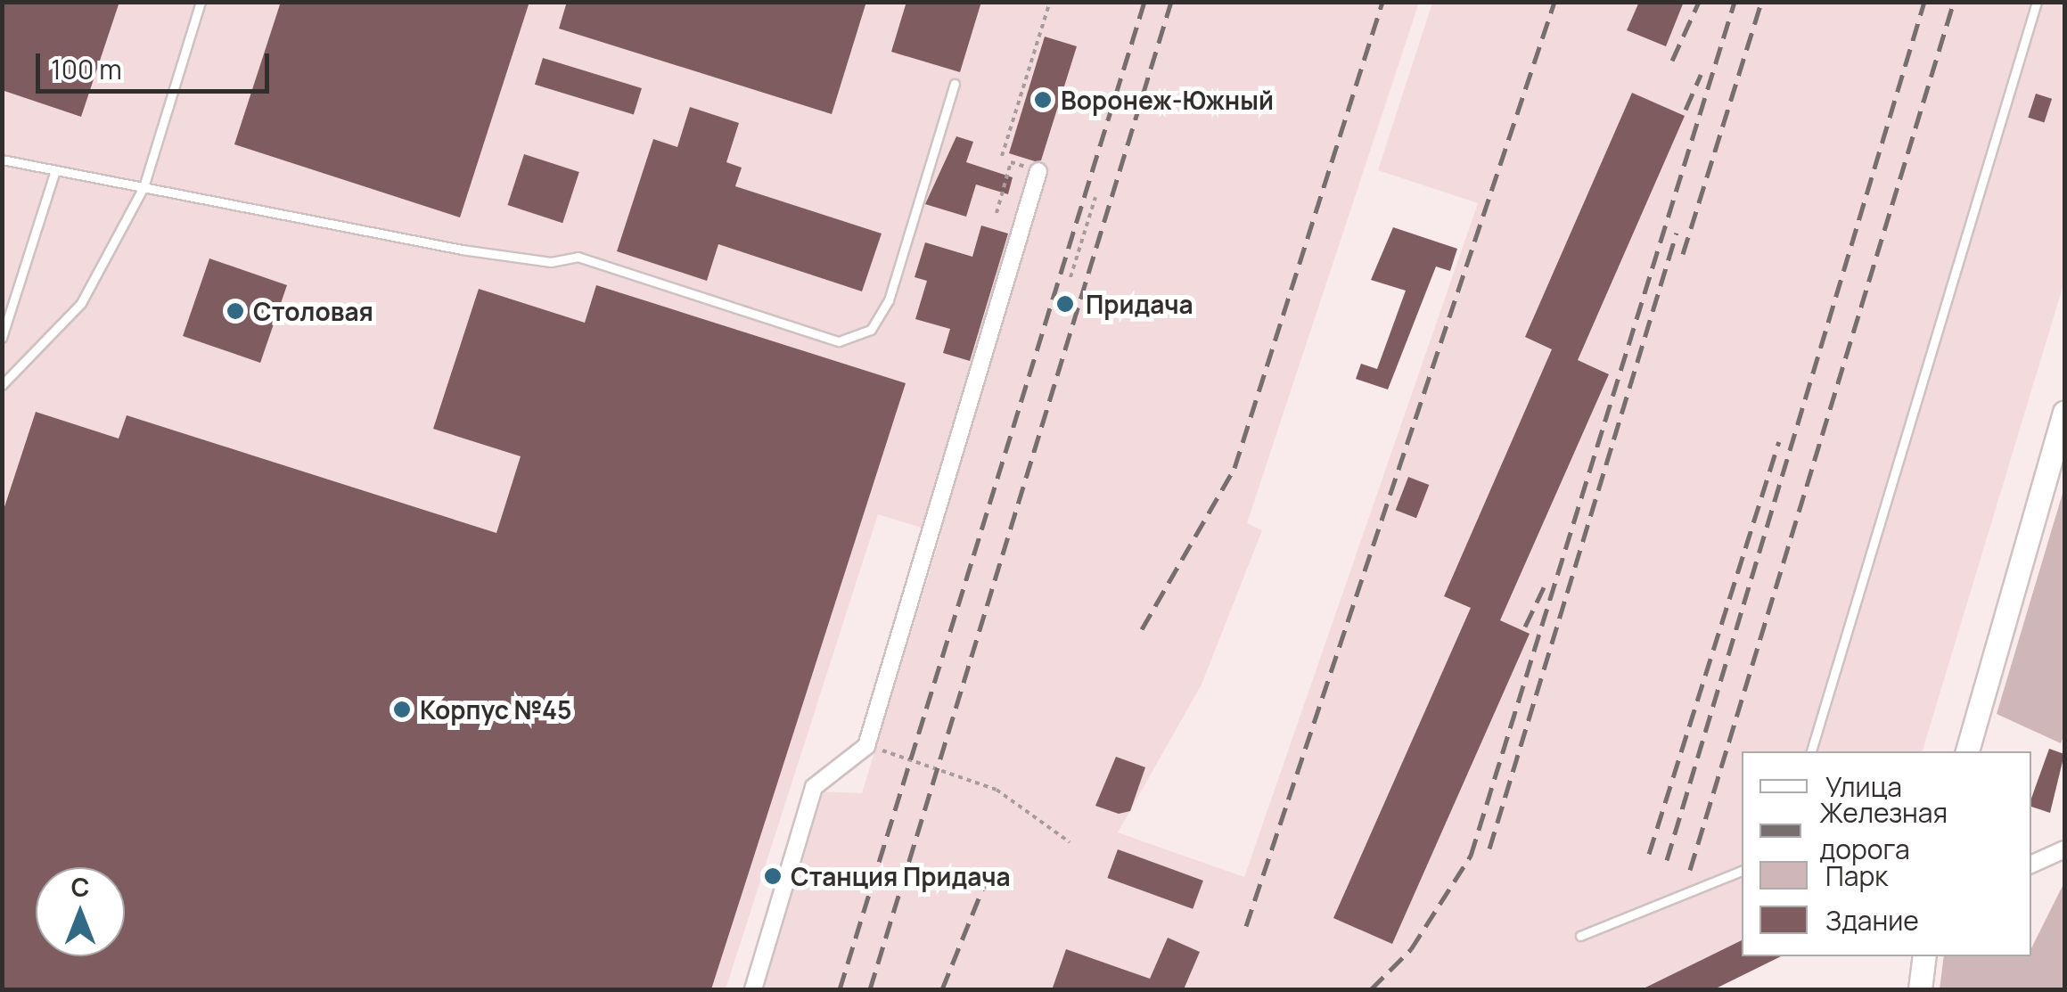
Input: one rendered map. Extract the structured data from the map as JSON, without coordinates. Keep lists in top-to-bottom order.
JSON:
{
  "places": [
    "Воронеж-Южный",
    "Придача",
    "Столовая",
    "Корпус №45",
    "Станция Придача"
  ],
  "legend": [
    "Улица",
    "Железная дорога",
    "Парк",
    "Здание"
  ],
  "scale_bar": "100 m",
  "north": "top"
}
